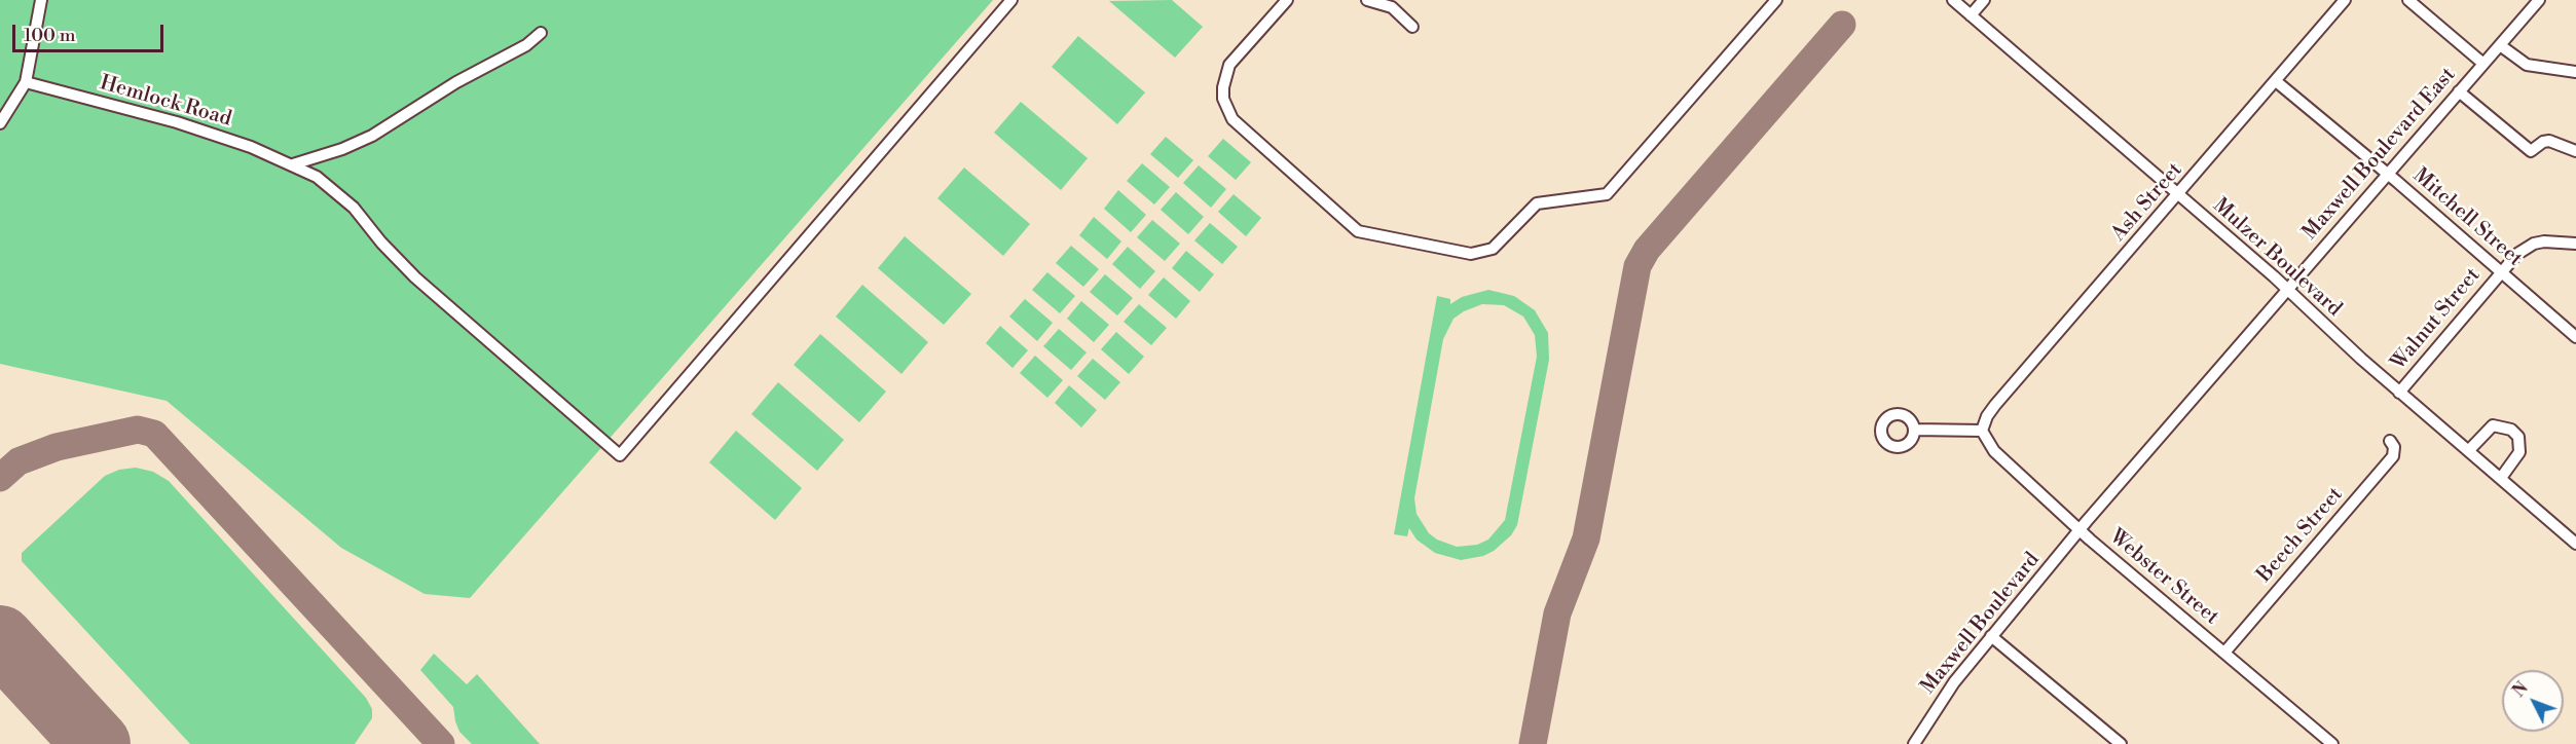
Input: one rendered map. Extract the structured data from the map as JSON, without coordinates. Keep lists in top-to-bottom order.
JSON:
{
  "streets": {
    "street": [
      "Hemlock Road",
      "Maxwell Boulevard East",
      "Ash Street",
      "Mitchell Street",
      "Mulzer Boulevard",
      "Walnut Street",
      "Beech Street",
      "Webster Street",
      "Maxwell Boulevard"
    ]
  },
  "crossings": [
    ["Maxwell Boulevard East", "Mitchell Street"],
    ["Maxwell Boulevard East", "Mulzer Boulevard"],
    ["Maxwell Boulevard East", "Webster Street"],
    ["Maxwell Boulevard East", "Maxwell Boulevard"],
    ["Ash Street", "Mitchell Street"],
    ["Ash Street", "Mulzer Boulevard"],
    ["Ash Street", "Webster Street"],
    ["Mitchell Street", "Walnut Street"],
    ["Mulzer Boulevard", "Walnut Street"],
    ["Beech Street", "Webster Street"],
    ["Webster Street", "Maxwell Boulevard"]
  ],
  "scale_bar": "100 m",
  "north": "top left"
}
